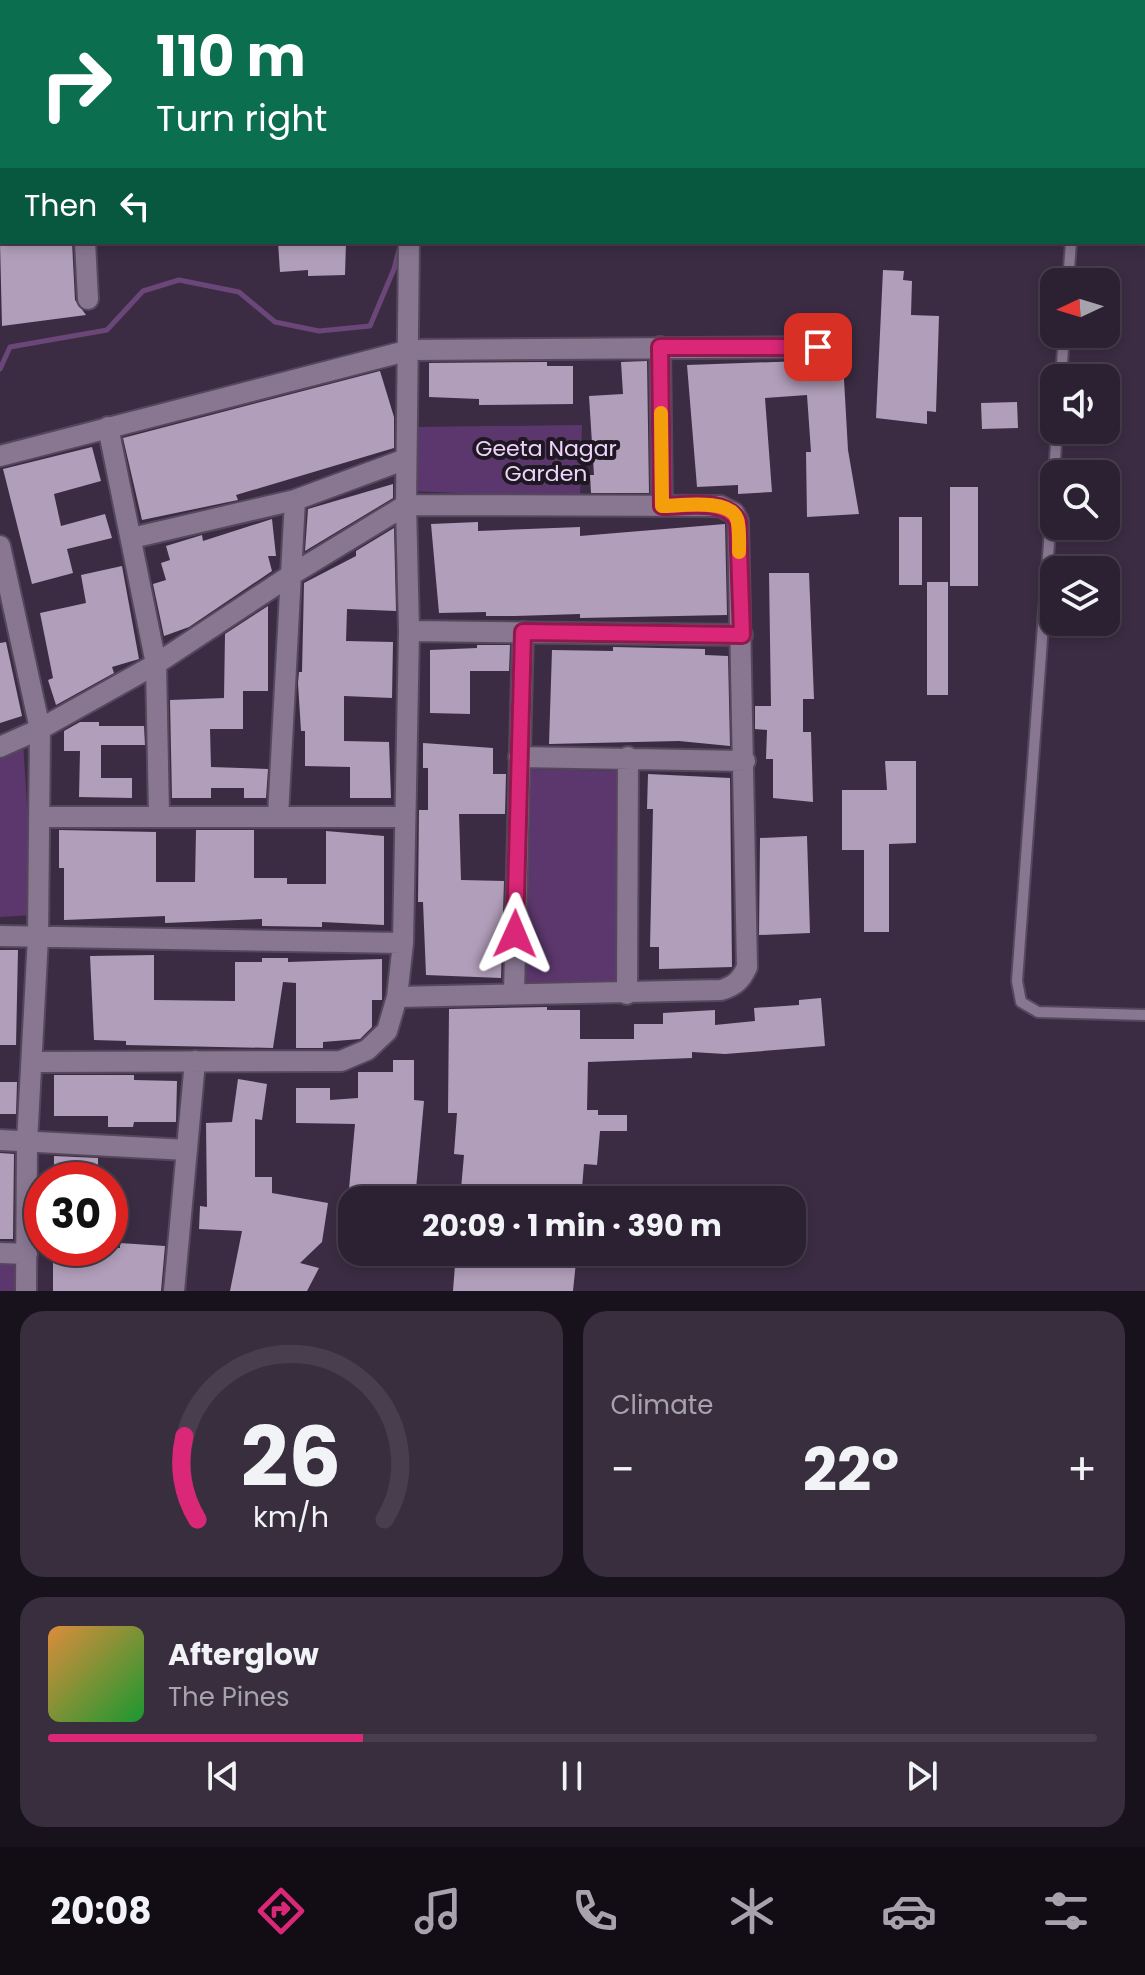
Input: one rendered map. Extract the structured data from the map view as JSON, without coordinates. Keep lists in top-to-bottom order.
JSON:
{
  "parks": ["Geeta Nagar Garden"],
  "north": "left",
  "page": {
    "turn": ["110 m", "Turn right"],
    "then": "Then",
    "limit": "30",
    "trip": "20:09 · 1 min · 390 m",
    "tile": "Climate",
    "heat": ["−", "22°", "+"],
    "song": ["Afterglow", "The Pines"],
    "tabs": "20:08",
    "gauge": ["26", "km/h"]
  }
}
